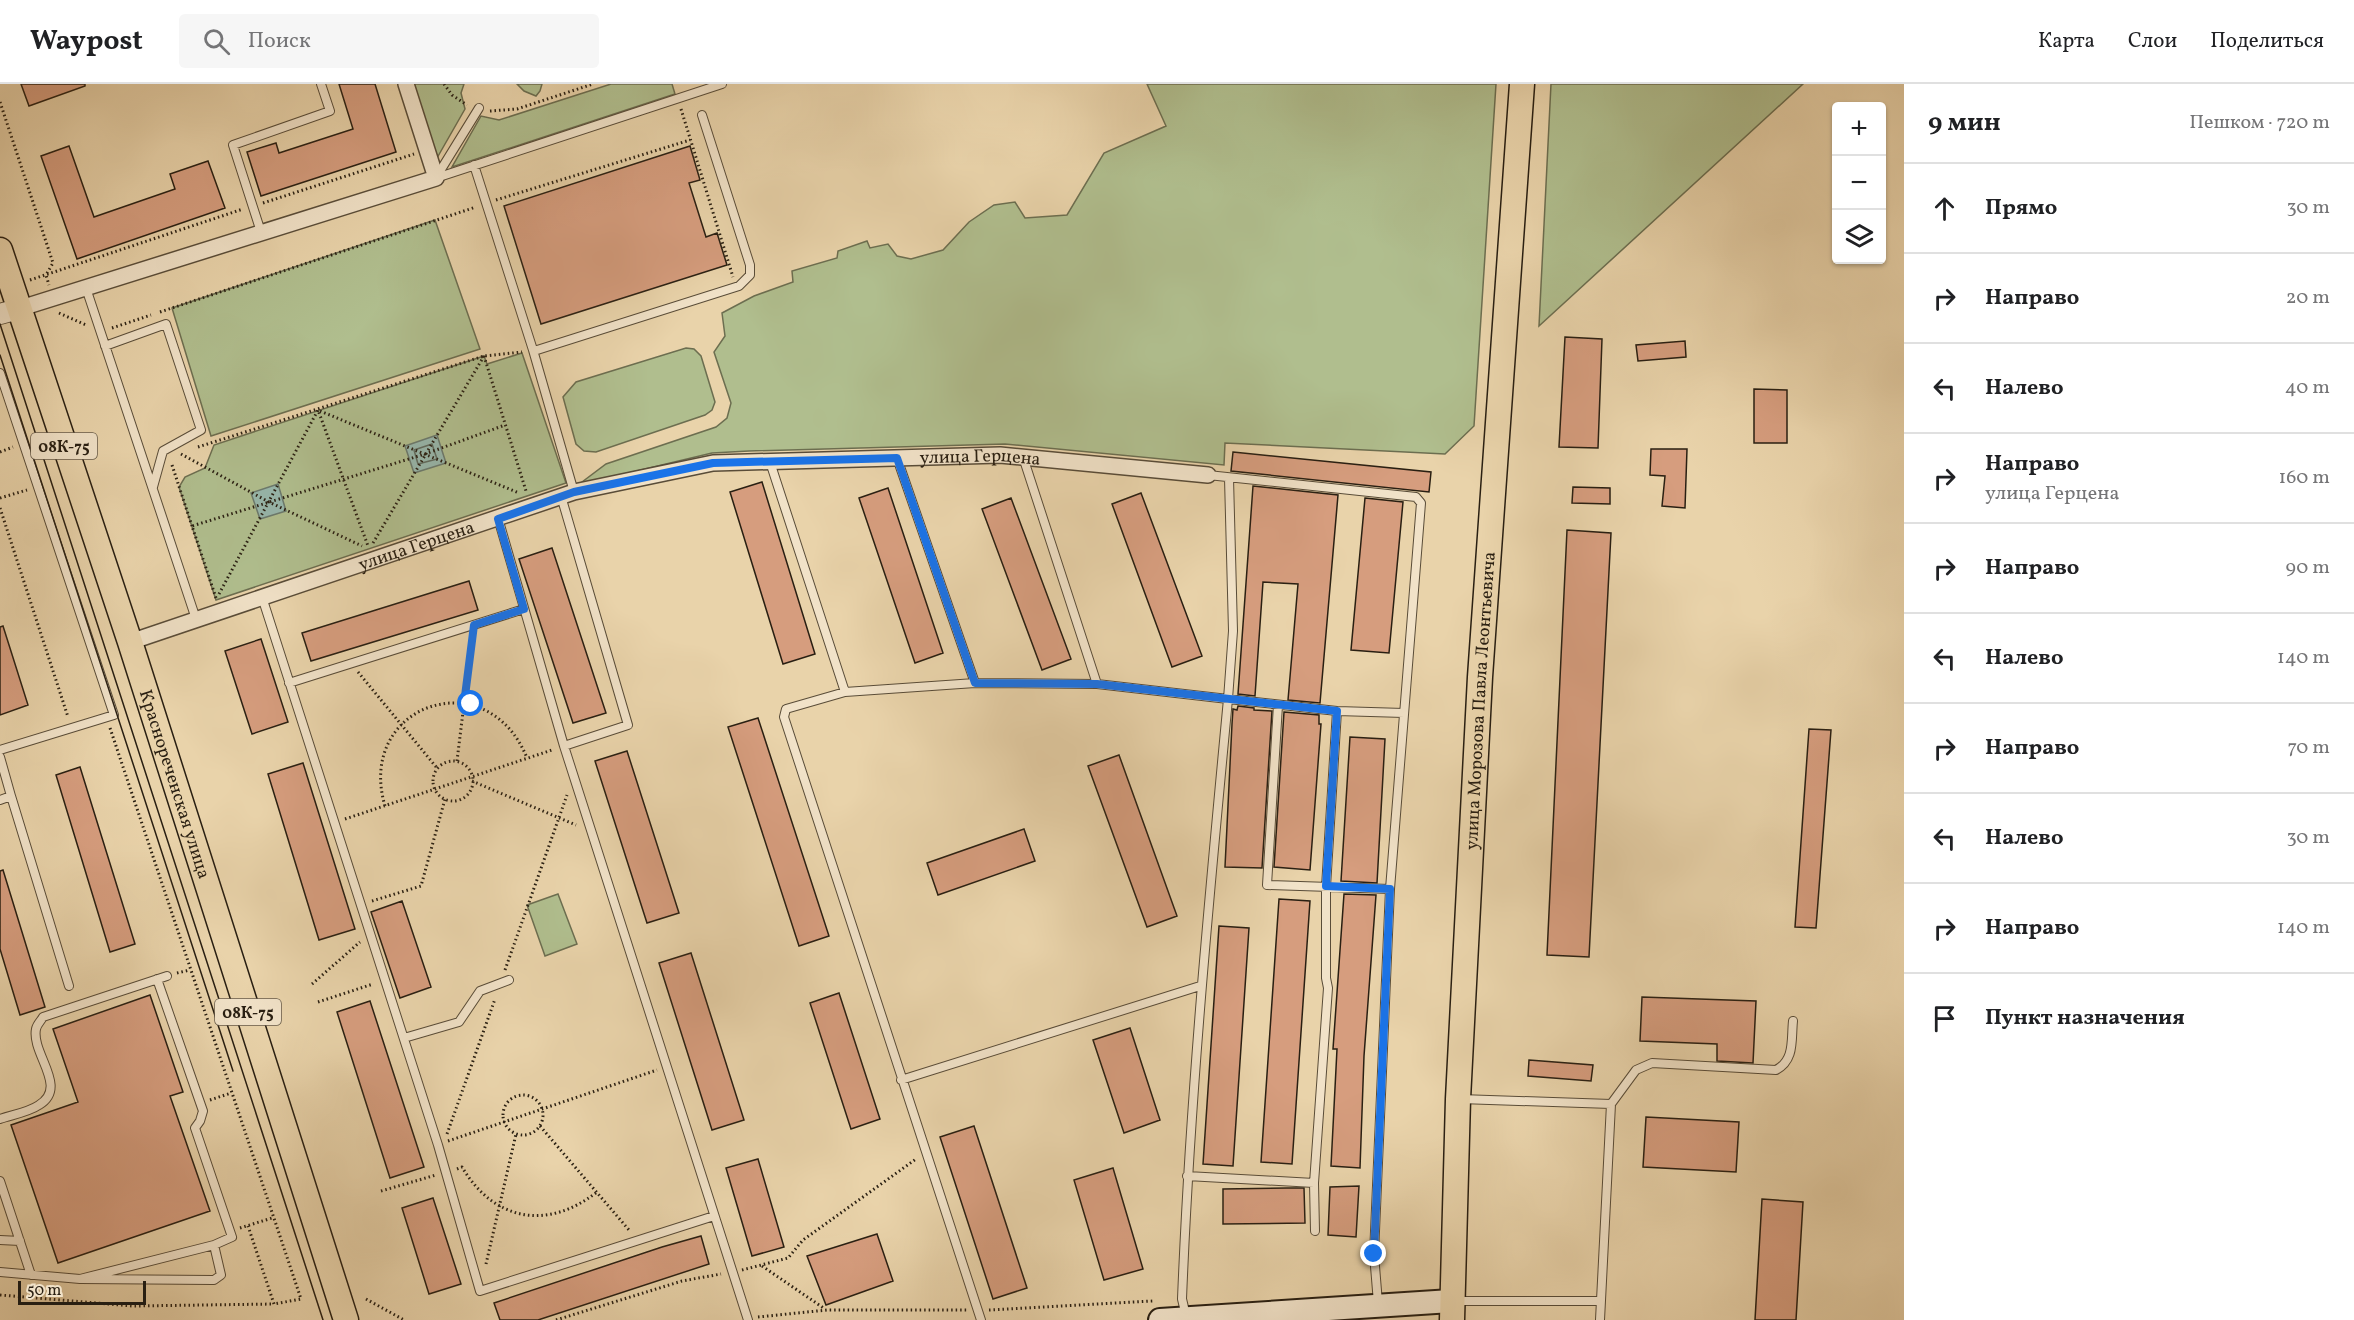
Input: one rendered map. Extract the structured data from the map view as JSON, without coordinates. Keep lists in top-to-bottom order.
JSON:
{
  "streets": {
    "main road": ["08К-75", "улица Морозова Павла Леонтьевича", "Краснореченская улица"],
    "street": ["улица Герцена"]
  },
  "crossings": [
    ["улица Герцена", "Краснореченская улица"]
  ],
  "scale_bar": "50 m",
  "page": {
    "header": "Waypost",
    "search": "Поиск",
    "nav": ["Карта", "Слои", "Поделиться"],
    "heading": ["9 мин", "Пешком · 720 m"],
    "map_buttons": ["+", "−"],
    "list": [
      ["Прямо", "30 m"],
      ["Направо", "20 m"],
      ["Налево", "40 m"],
      ["Направо", "улица Герцена", "160 m"],
      ["Направо", "90 m"],
      ["Налево", "140 m"],
      ["Направо", "70 m"],
      ["Налево", "30 m"],
      ["Направо", "140 m"],
      "Пункт назначения"
    ],
    "scale": "50 m"
  }
}
